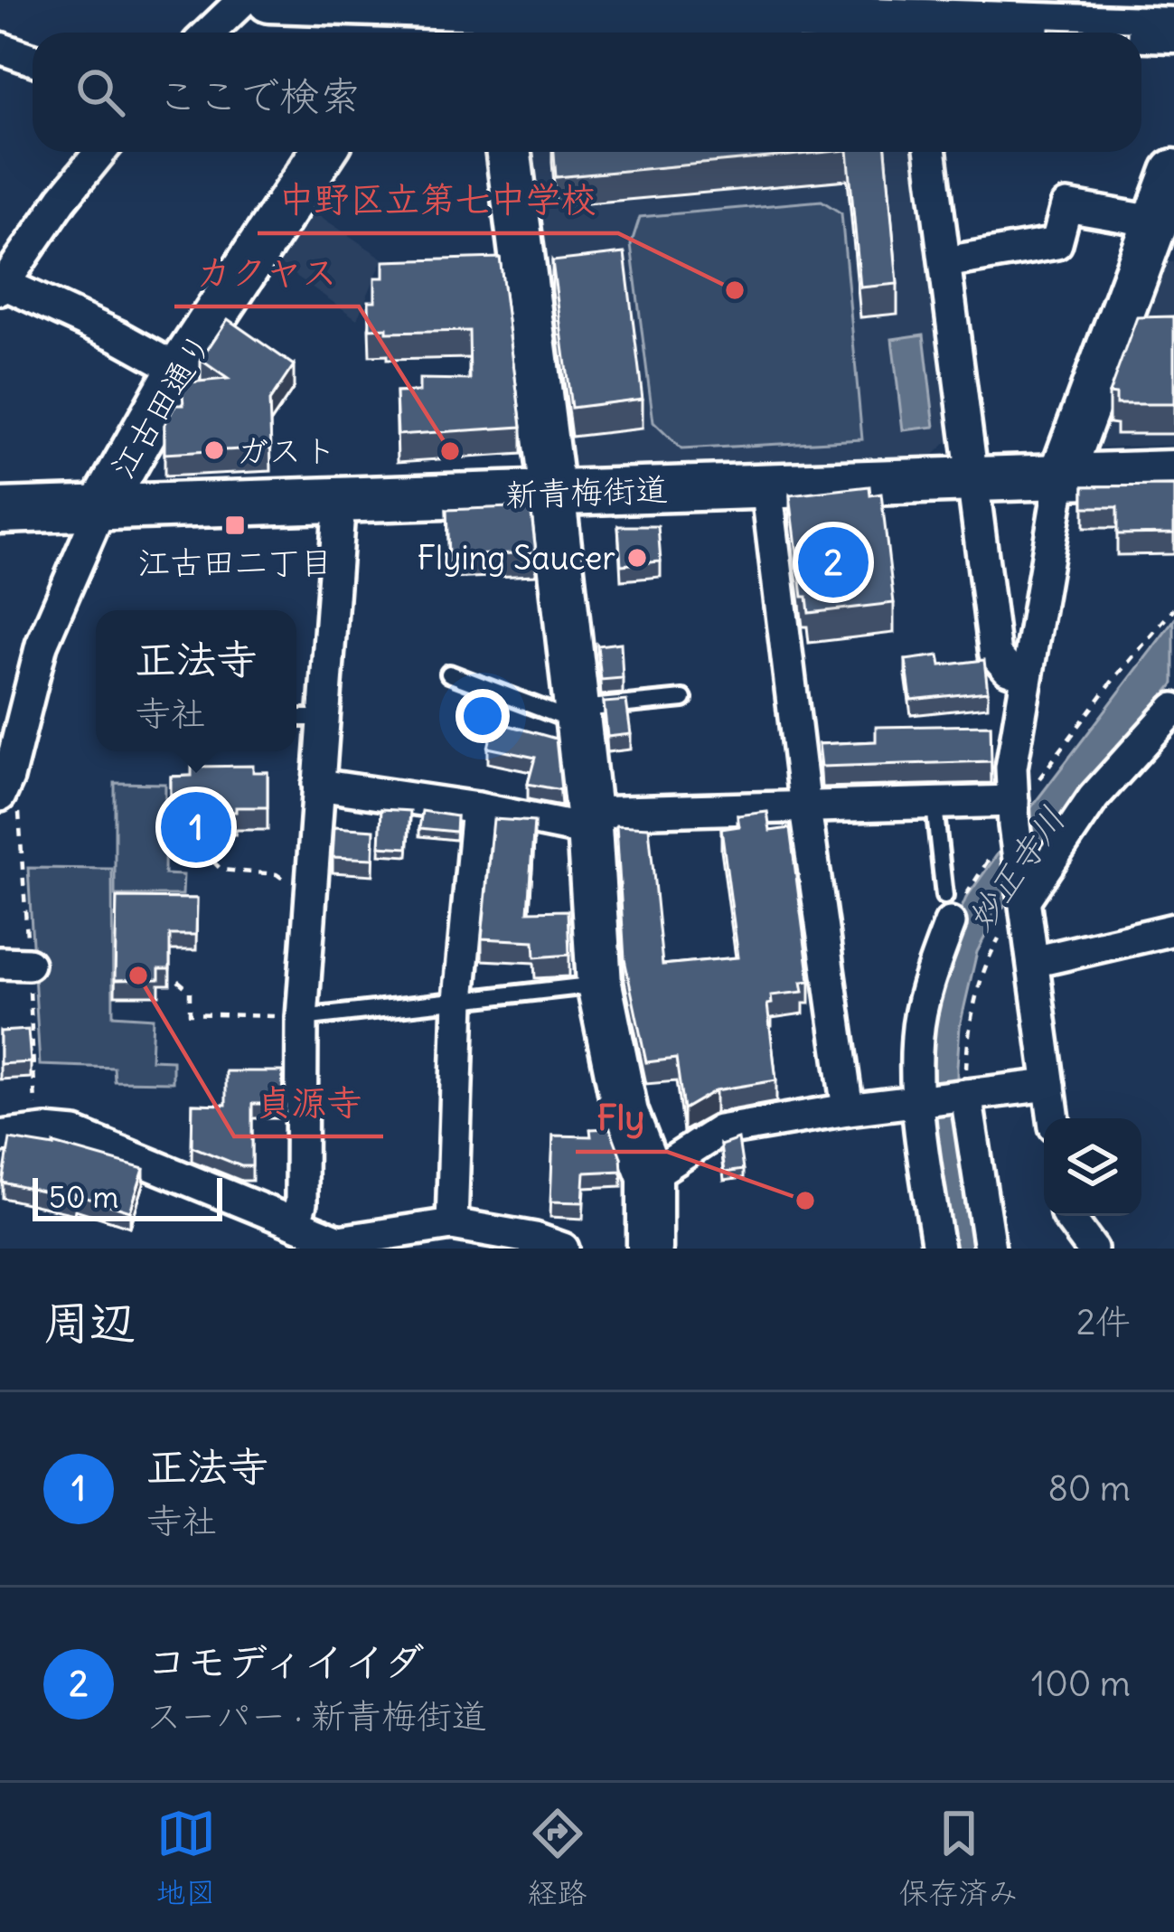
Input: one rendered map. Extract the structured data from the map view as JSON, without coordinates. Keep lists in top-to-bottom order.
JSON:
{
  "streets": {
    "street": ["江古田通り", "新青梅街道"]
  },
  "crossings": [
    ["江古田通り", "新青梅街道"]
  ],
  "water": ["妙正寺川"],
  "places": {
    "other": [
      "中野区立第七中学校",
      "ガスト",
      "カクヤス",
      "Flying Saucer",
      "貞源寺",
      "Fly"
    ],
    "transit": ["江古田二丁目"]
  },
  "scale_bar": "50 m",
  "page": {
    "search": "ここで検索",
    "pins": ["2", "1"],
    "popup": ["正法寺", "寺社"],
    "scale": "50 m",
    "heading": ["周辺", "2件"],
    "list": [
      {
        "mark": "1",
        "name": "正法寺",
        "note": "寺社",
        "value": "80 m"
      },
      {
        "mark": "2",
        "name": "コモディイイダ",
        "note": "スーパー · 新青梅街道",
        "value": "100 m"
      }
    ],
    "nav": ["地図", "経路", "保存済み"]
  }
}
